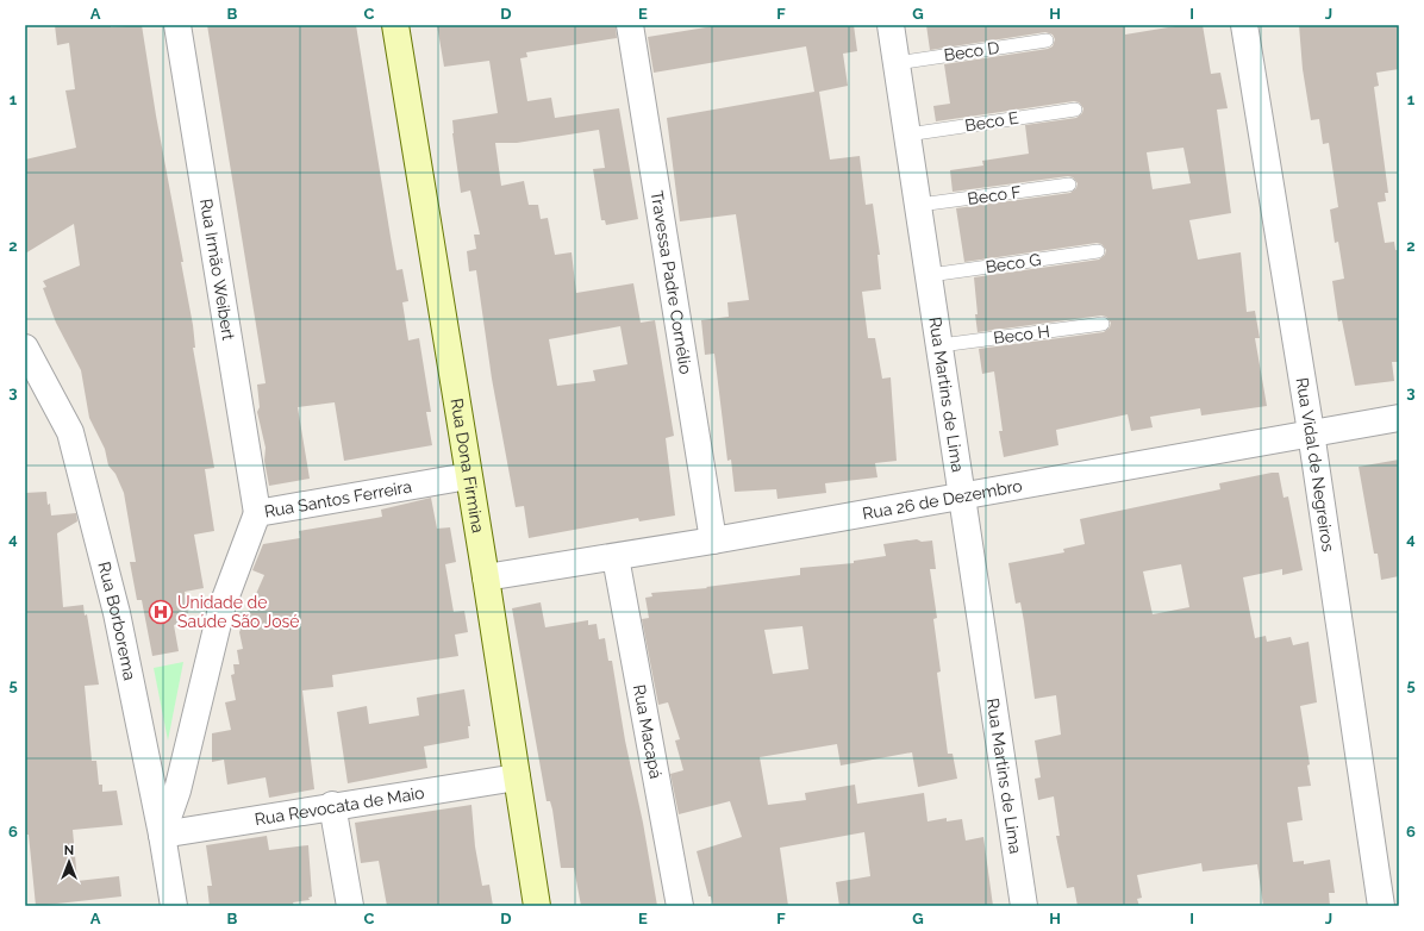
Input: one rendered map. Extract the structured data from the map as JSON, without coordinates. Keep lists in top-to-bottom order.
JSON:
{
  "streets": {
    "street": [
      "Rua Irmão Weibert",
      "Travessa Padre Cornélio",
      "Rua Martins de Lima",
      "Rua Dona Firmina",
      "Rua Vidal de Negreiros",
      "Rua Santos Ferreira",
      "Rua 26 de Dezembro",
      "Rua Borborema",
      "Rua Macapá",
      "Rua Revocata de Maio"
    ],
    "lane": [
      "Beco D",
      "Beco E",
      "Beco F",
      "Beco G",
      "Beco H"
    ]
  },
  "crossings": [
    ["Beco D", "Rua Martins de Lima"],
    ["Beco E", "Rua Martins de Lima"],
    ["Beco F", "Rua Martins de Lima"],
    ["Beco G", "Rua Martins de Lima"],
    ["Rua Irmão Weibert", "Rua Santos Ferreira"],
    ["Travessa Padre Cornélio", "Rua 26 de Dezembro"],
    ["Beco H", "Rua Martins de Lima"],
    ["Rua Martins de Lima", "Rua 26 de Dezembro"],
    ["Rua Dona Firmina", "Rua Santos Ferreira"],
    ["Rua Dona Firmina", "Rua 26 de Dezembro"],
    ["Rua Dona Firmina", "Rua Revocata de Maio"],
    ["Rua Vidal de Negreiros", "Rua 26 de Dezembro"],
    ["Rua Santos Ferreira", "Rua Borborema"],
    ["Rua Santos Ferreira", "Rua Revocata de Maio"],
    ["Rua 26 de Dezembro", "Rua Macapá"],
    ["Rua Borborema", "Rua Revocata de Maio"]
  ],
  "places": {
    "hospital": ["Unidade de Saúde São José"]
  },
  "north": "top",
  "grid": {
    "columns": [
      "A",
      "B",
      "C",
      "D",
      "E",
      "F",
      "G",
      "H",
      "I",
      "J"
    ],
    "rows": [
      "1",
      "2",
      "3",
      "4",
      "5",
      "6"
    ]
  }
}
